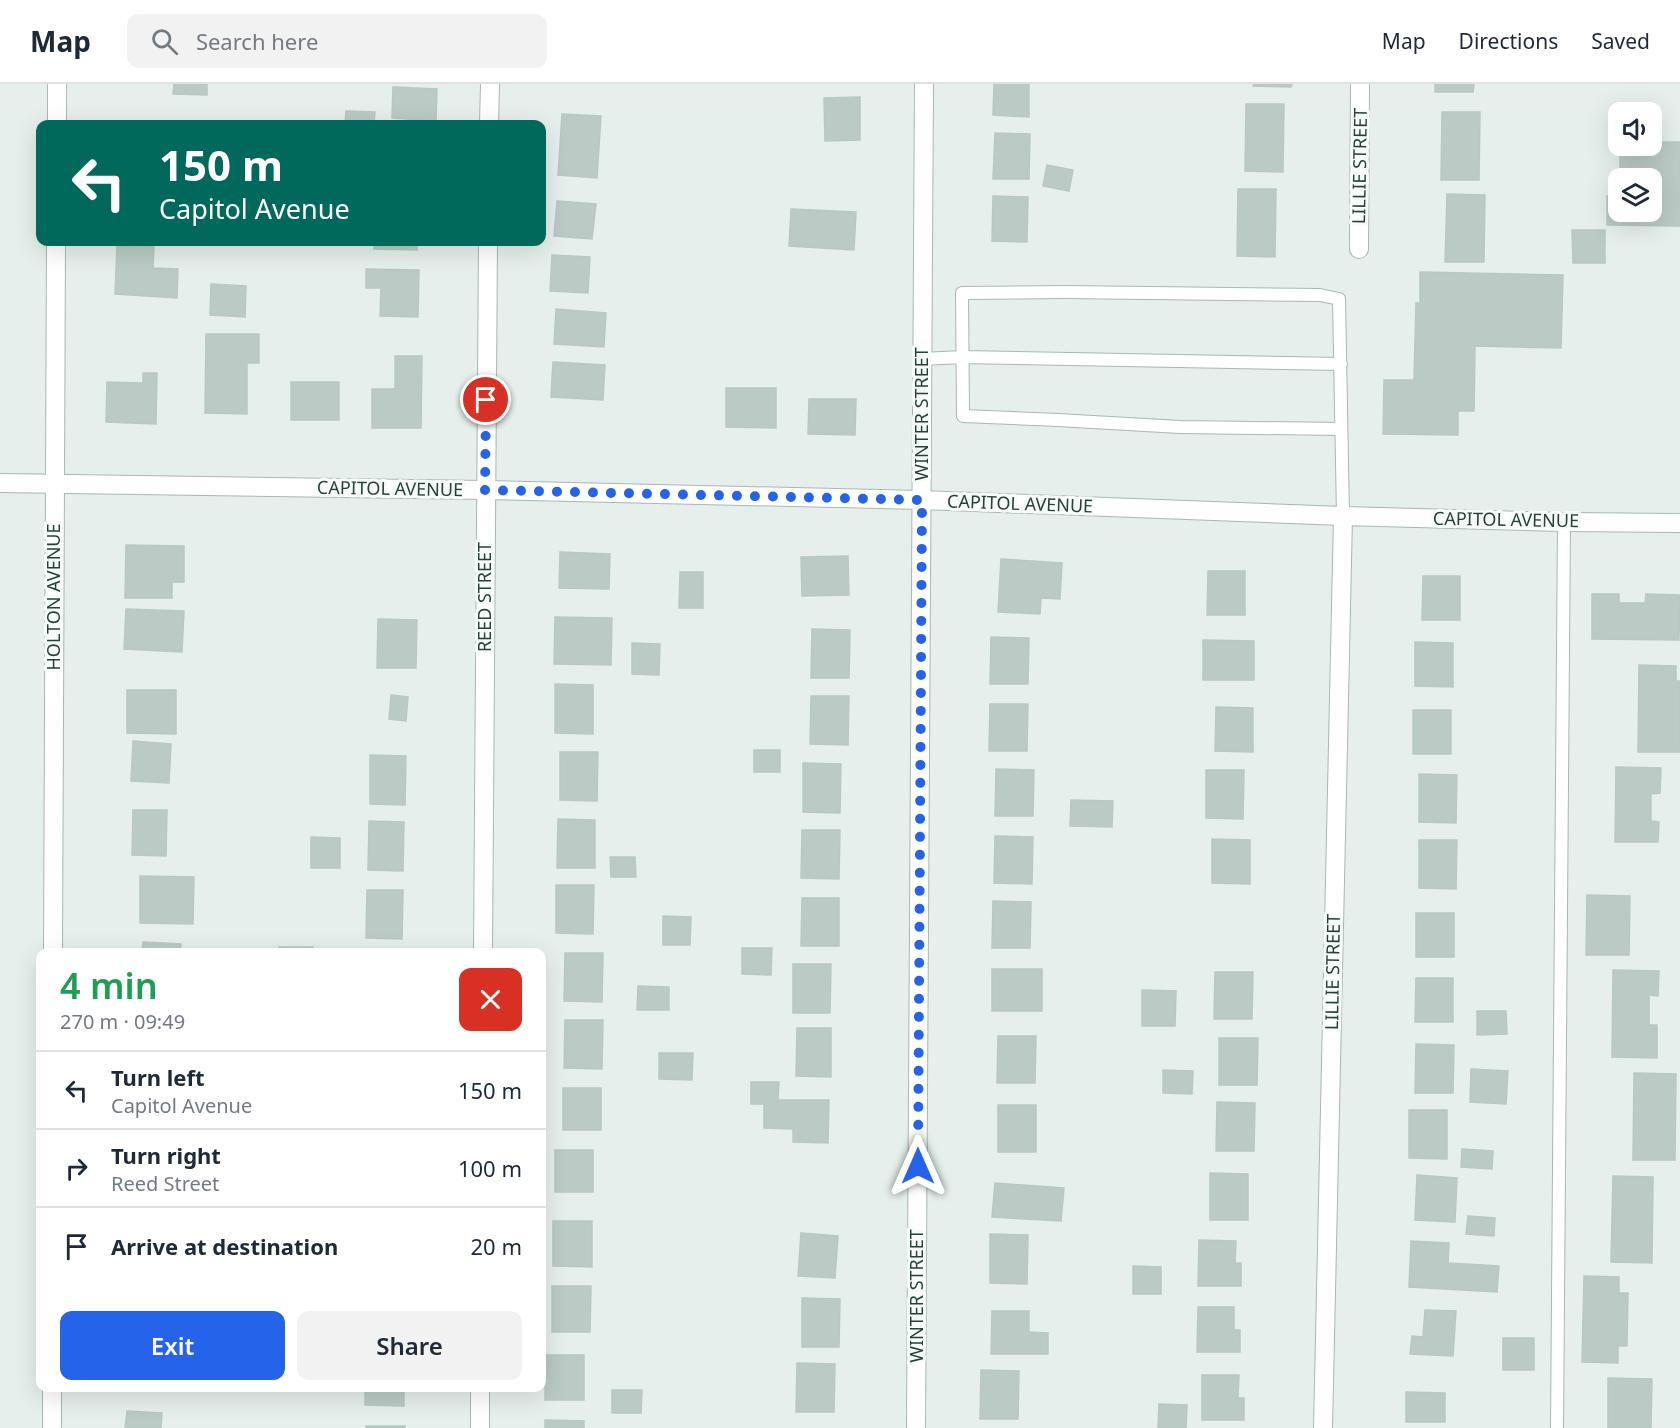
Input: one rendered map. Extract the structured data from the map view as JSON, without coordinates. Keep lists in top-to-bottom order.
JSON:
{
  "streets": {
    "street": [
      "LILLIE STREET",
      "WINTER STREET",
      "CAPITOL AVENUE",
      "HOLTON AVENUE",
      "REED STREET"
    ]
  },
  "crossings": [
    ["LILLIE STREET", "CAPITOL AVENUE"],
    ["WINTER STREET", "CAPITOL AVENUE"],
    ["CAPITOL AVENUE", "HOLTON AVENUE"],
    ["CAPITOL AVENUE", "REED STREET"]
  ],
  "page": {
    "header": "Map",
    "search": "Search here",
    "nav": ["Map", "Directions", "Saved"],
    "turn": ["150 m", "Capitol Avenue"],
    "heading": ["4 min", "270 m · 09:49"],
    "list": [
      {
        "name": "Turn left",
        "note": "Capitol Avenue",
        "value": "150 m"
      },
      {
        "name": "Turn right",
        "note": "Reed Street",
        "value": "100 m"
      },
      {
        "name": "Arrive at destination",
        "value": "20 m"
      }
    ],
    "buttons": ["Exit", "Share"]
  }
}
